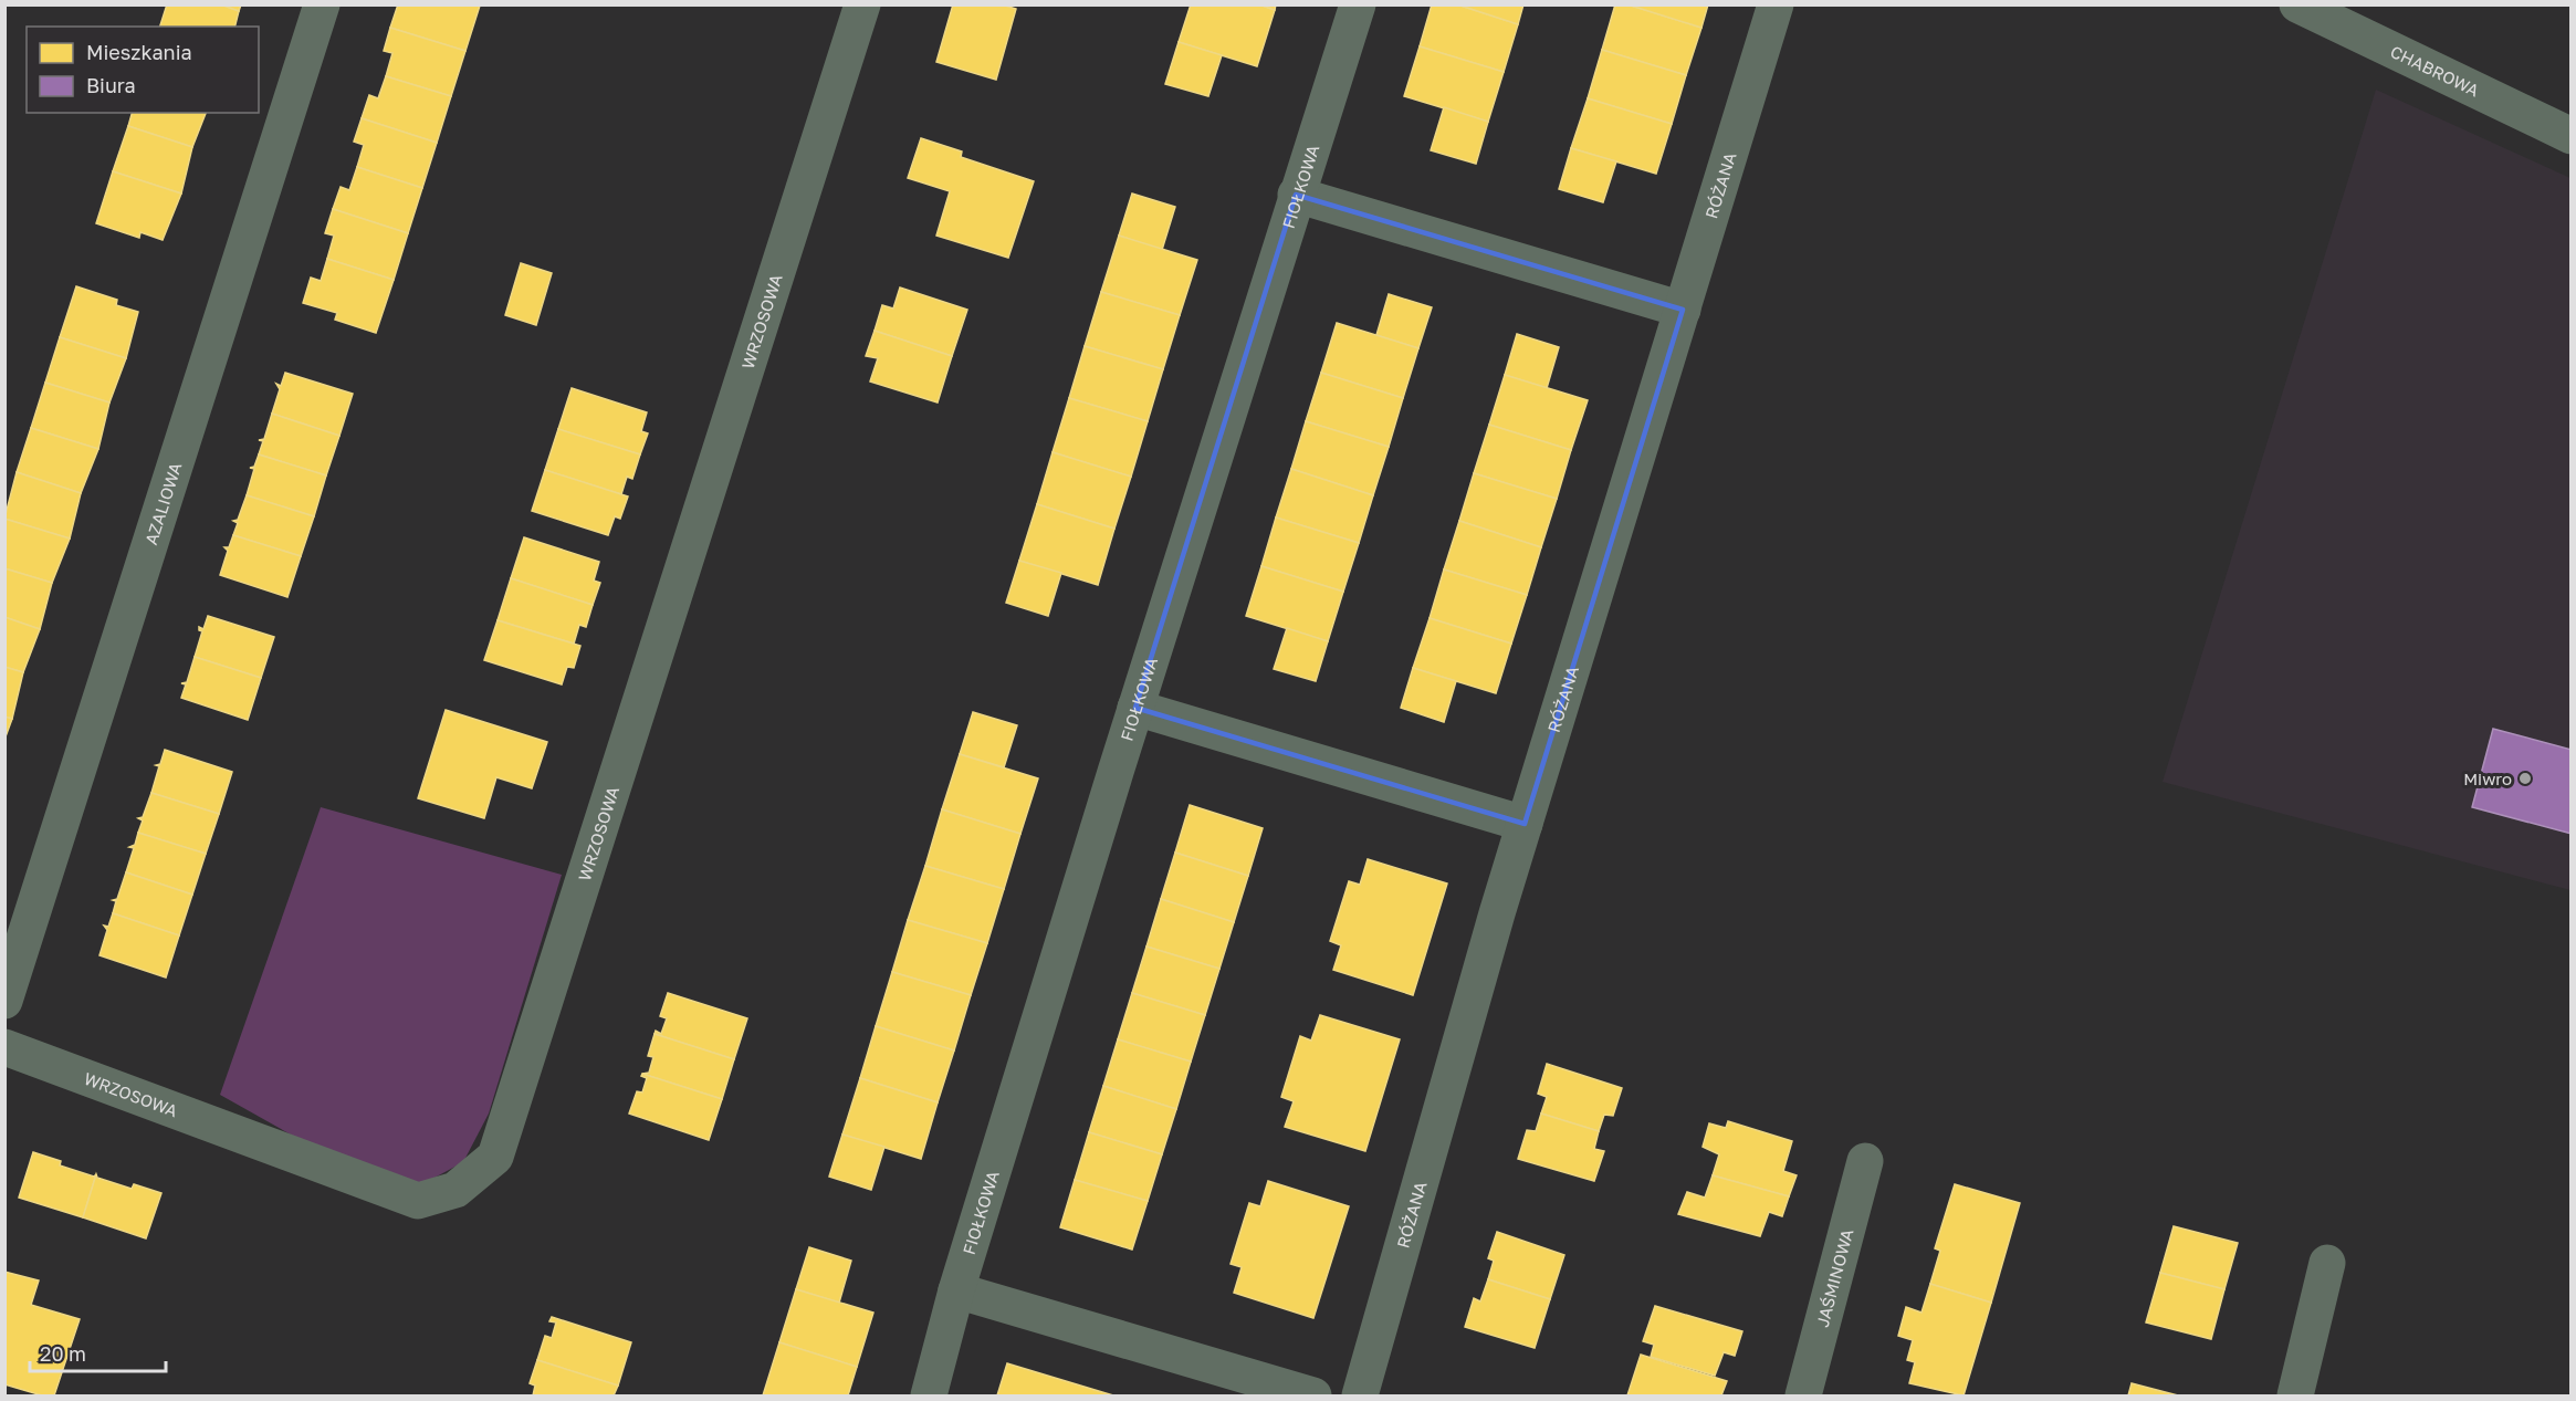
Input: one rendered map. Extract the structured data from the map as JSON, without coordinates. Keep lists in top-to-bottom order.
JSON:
{
  "streets": {
    "street": [
      "CHABROWA",
      "RÓŻANA",
      "FIOŁKOWA",
      "WRZOSOWA",
      "AZALIOWA",
      "JAŚMINOWA"
    ]
  },
  "places": ["Miwro"],
  "legend": ["Mieszkania", "Biura"],
  "scale_bar": "20 m"
}
